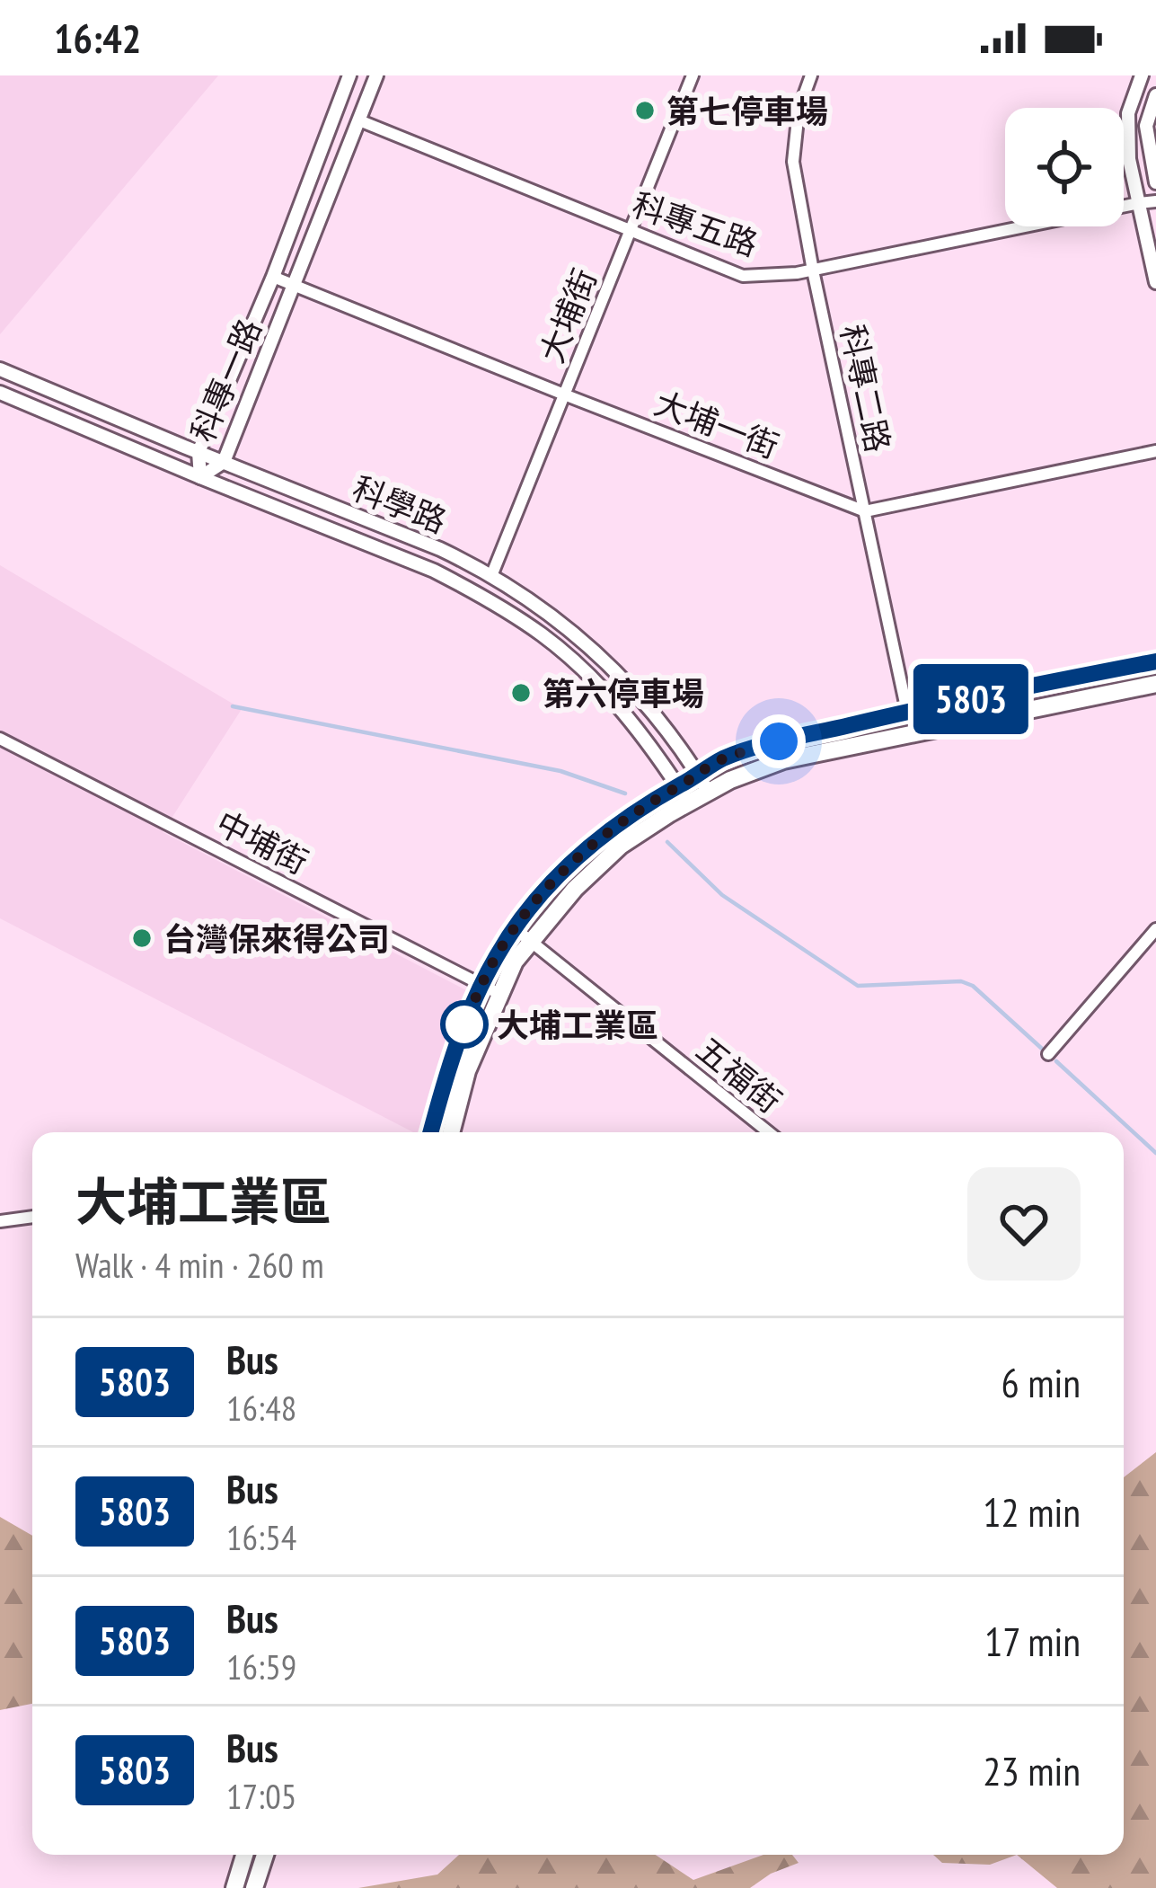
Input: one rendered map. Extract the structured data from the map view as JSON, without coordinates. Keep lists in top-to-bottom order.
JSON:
{
  "streets": {
    "street": [
      "科專五路",
      "大埔街",
      "科專一路",
      "科專二路",
      "大埔一街",
      "科學路",
      "中埔街",
      "五福街"
    ]
  },
  "crossings": [
    ["科專五路", "大埔街"],
    ["科專五路", "科專一路"],
    ["科專五路", "科專二路"],
    ["大埔街", "大埔一街"],
    ["大埔街", "科學路"],
    ["科專一路", "大埔一街"],
    ["科專一路", "科學路"],
    ["科專二路", "大埔一街"]
  ],
  "places": [
    "第七停車場",
    "第六停車場",
    "台灣保來得公司",
    "大埔工業區"
  ],
  "lines": ["bus line 5803"],
  "page": {
    "status": "16:42",
    "on_map": "5803",
    "heading": ["大埔工業區", "Walk · 4 min · 260 m"],
    "list": [
      {
        "mark": "5803",
        "name": "Bus",
        "note": "16:48",
        "value": "6 min"
      },
      {
        "mark": "5803",
        "name": "Bus",
        "note": "16:54",
        "value": "12 min"
      },
      {
        "mark": "5803",
        "name": "Bus",
        "note": "16:59",
        "value": "17 min"
      },
      {
        "mark": "5803",
        "name": "Bus",
        "note": "17:05",
        "value": "23 min"
      }
    ]
  }
}
